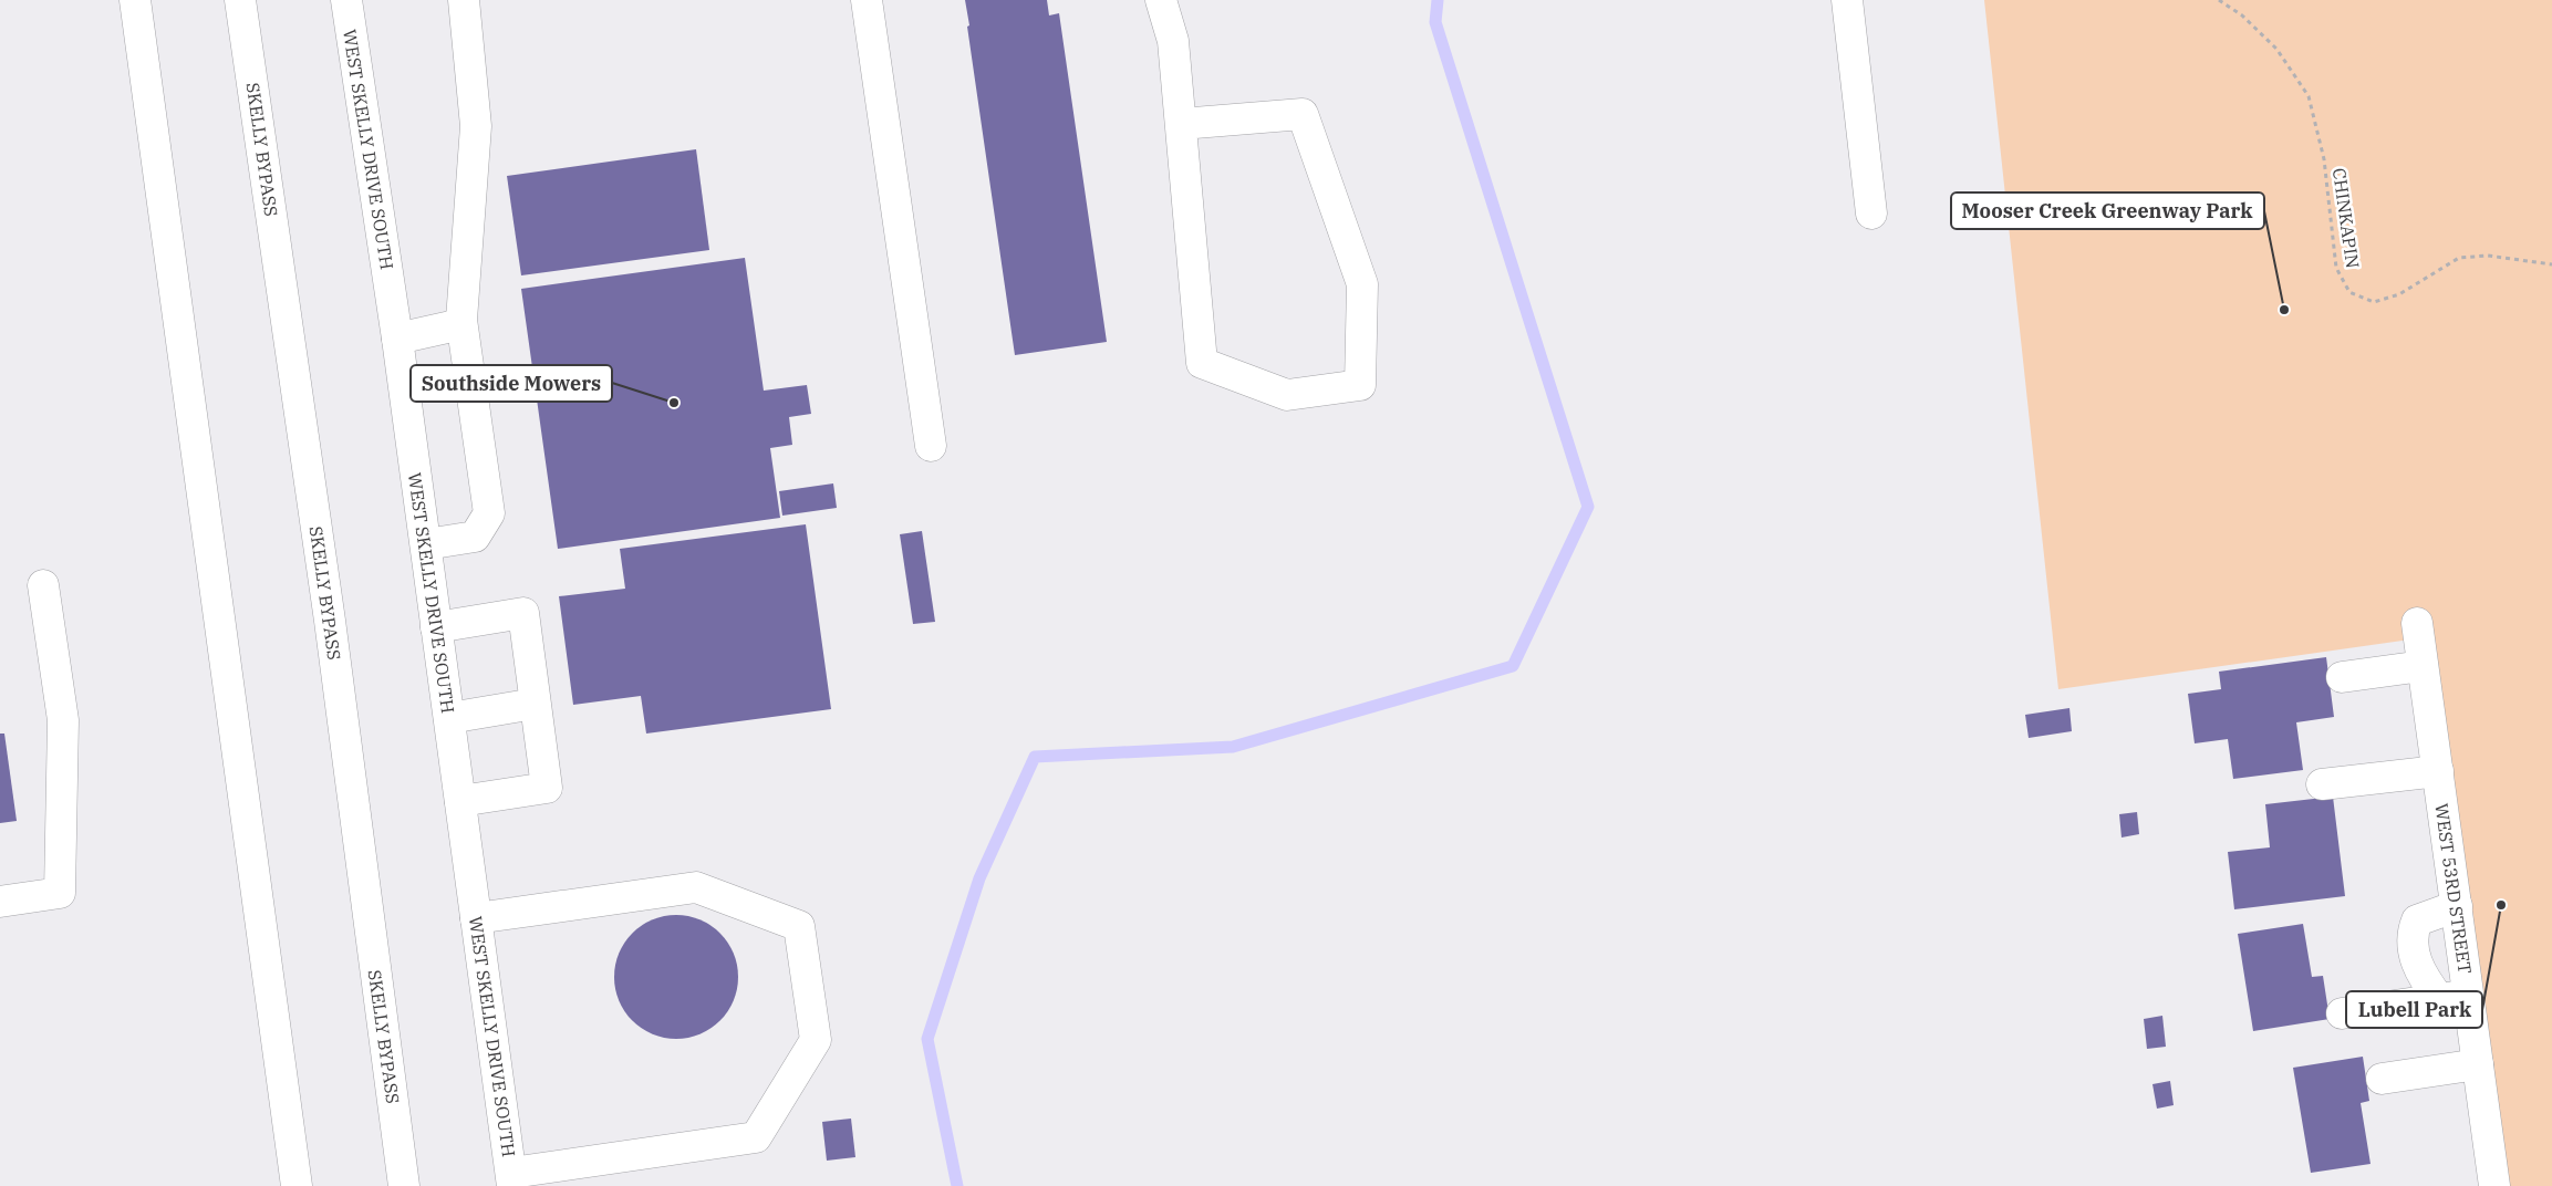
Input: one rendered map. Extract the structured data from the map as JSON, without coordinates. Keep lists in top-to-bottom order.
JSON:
{
  "streets": {
    "main road": ["SKELLY BYPASS", "WEST SKELLY DRIVE SOUTH", "WEST 53RD STREET"],
    "path": ["CHINKAPIN"]
  },
  "places": ["Mooser Creek Greenway Park", "Southside Mowers", "Lubell Park"]
}
